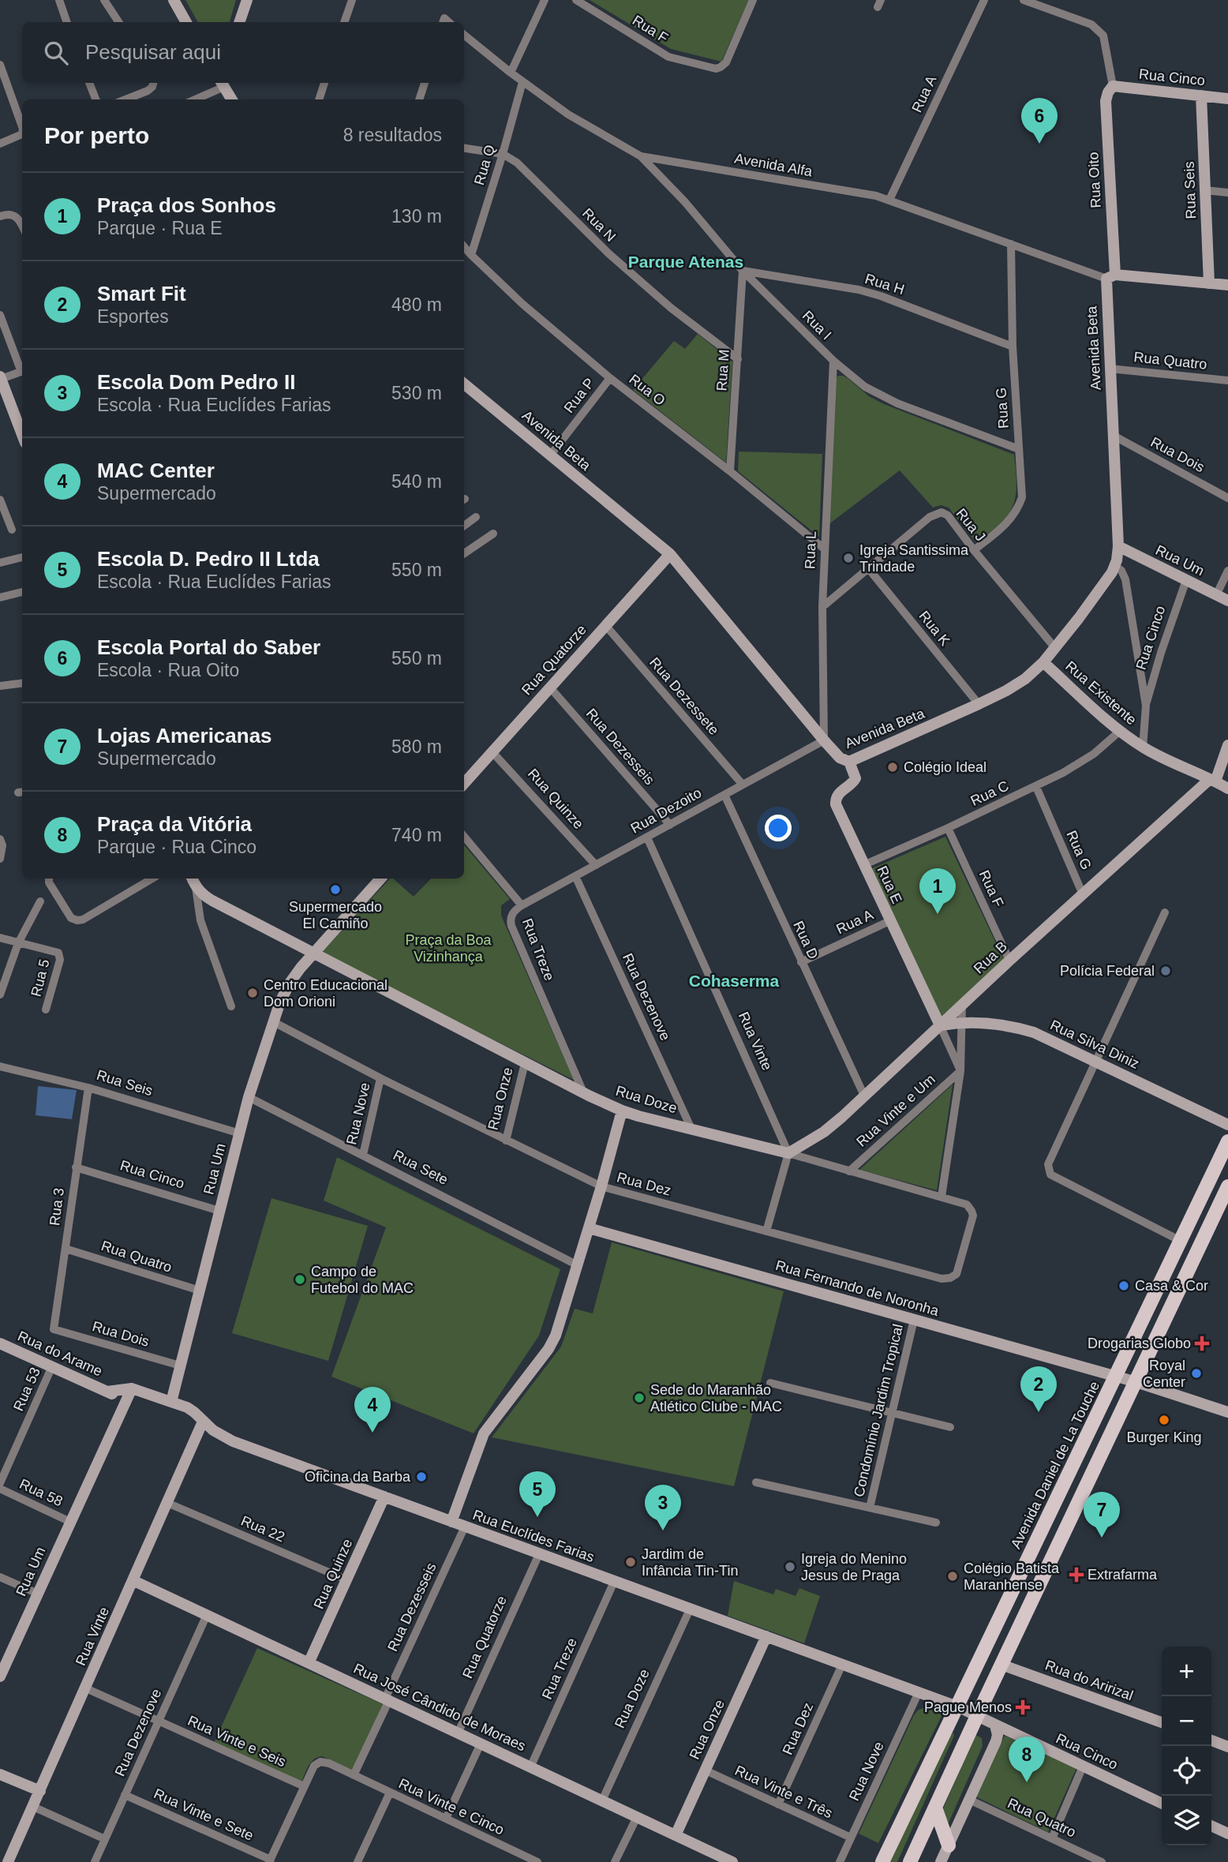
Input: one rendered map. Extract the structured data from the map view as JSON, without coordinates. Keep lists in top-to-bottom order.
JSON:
{
  "streets": {
    "main road": ["Avenida Daniel de La Touche"],
    "street": [
      "Rua F",
      "Rua Cinco",
      "Rua A",
      "Rua Q",
      "Avenida Alfa",
      "Rua Oito",
      "Rua Seis",
      "Rua N",
      "Rua H",
      "Rua I",
      "Avenida Beta",
      "Rua Quatro",
      "Rua M",
      "Rua O",
      "Rua P",
      "Rua G",
      "Rua Dois",
      "Rua J",
      "Rua L",
      "Rua Um",
      "Rua K",
      "Rua Quatorze",
      "Rua Existente",
      "Rua Dezessete",
      "Rua Dezesseis",
      "Rua C",
      "Rua Quinze",
      "Rua Dezoito",
      "Rua E",
      "Rua D",
      "Rua Treze",
      "Rua B",
      "Rua 5",
      "Rua Dezenove",
      "Rua Vinte",
      "Rua Silva Diniz",
      "Rua Onze",
      "Rua Doze",
      "Rua Vinte e Um",
      "Rua Nove",
      "Rua Sete",
      "Rua Dez",
      "Rua 3",
      "Rua Fernando de Noronha",
      "Rua do Arame",
      "Rua 53",
      "Condomínio Jardim Tropical",
      "Rua 58",
      "Rua 22",
      "Rua Euclídes Farias",
      "Rua do Aririzal",
      "Rua José Cândido de Moraes",
      "Rua Vinte e Seis",
      "Rua Vinte e Três",
      "Rua Vinte e Cinco",
      "Rua Vinte e Sete"
    ]
  },
  "crossings": [
    ["Rua F", "Rua C"],
    ["Rua F", "Rua B"],
    ["Rua Cinco", "Rua Oito"],
    ["Rua Cinco", "Rua Seis"],
    ["Rua Cinco", "Rua Um"],
    ["Rua Cinco", "Rua 3"],
    ["Rua Cinco", "Rua Euclídes Farias"],
    ["Rua A", "Avenida Alfa"],
    ["Rua A", "Rua E"],
    ["Rua A", "Rua D"],
    ["Rua Q", "Avenida Alfa"],
    ["Rua Q", "Rua N"],
    ["Rua Q", "Rua O"],
    ["Avenida Alfa", "Rua Oito"],
    ["Avenida Alfa", "Rua I"],
    ["Avenida Alfa", "Avenida Beta"],
    ["Avenida Alfa", "Rua G"],
    ["Rua Oito", "Avenida Beta"],
    ["Rua Seis", "Rua Um"],
    ["Rua Seis", "Rua 3"],
    ["Rua N", "Rua M"],
    ["Rua H", "Rua I"],
    ["Rua H", "Rua M"],
    ["Rua H", "Rua G"],
    ["Rua I", "Rua M"],
    ["Rua I", "Rua G"],
    ["Rua I", "Rua L"],
    ["Avenida Beta", "Rua Quatro"],
    ["Avenida Beta", "Rua P"],
    ["Avenida Beta", "Rua Dois"],
    ["Avenida Beta", "Rua J"],
    ["Avenida Beta", "Rua L"],
    ["Avenida Beta", "Rua Um"],
    ["Avenida Beta", "Rua K"],
    ["Avenida Beta", "Rua Quatorze"],
    ["Avenida Beta", "Rua Existente"],
    ["Avenida Beta", "Rua Dezoito"],
    ["Avenida Beta", "Rua E"],
    ["Rua Quatro", "Rua Um"],
    ["Rua Quatro", "Rua 3"],
    ["Rua M", "Rua O"],
    ["Rua O", "Rua P"],
    ["Rua O", "Rua L"],
    ["Rua G", "Rua J"],
    ["Rua G", "Rua C"],
    ["Rua G", "Rua B"],
    ["Rua Dois", "Rua Um"],
    ["Rua Dois", "Rua 3"],
    ["Rua J", "Rua L"],
    ["Rua J", "Rua K"],
    ["Rua L", "Rua Dezoito"],
    ["Rua Um", "Rua Doze"],
    ["Rua Um", "Rua Sete"],
    ["Rua Um", "Rua Dez"],
    ["Rua Um", "Rua do Arame"],
    ["Rua Um", "Rua 58"],
    ["Rua Um", "Rua Euclídes Farias"],
    ["Rua Quatorze", "Rua Dezessete"],
    ["Rua Quatorze", "Rua Dezesseis"],
    ["Rua Quatorze", "Rua Quinze"],
    ["Rua Quatorze", "Rua Euclídes Farias"],
    ["Rua Quatorze", "Rua José Cândido de Moraes"],
    ["Rua Existente", "Rua C"],
    ["Rua Existente", "Rua B"],
    ["Rua Dezessete", "Rua Dezoito"],
    ["Rua Dezesseis", "Rua Dezoito"],
    ["Rua Dezesseis", "Rua Euclídes Farias"],
    ["Rua Dezesseis", "Rua José Cândido de Moraes"],
    ["Rua C", "Rua E"],
    ["Rua Quinze", "Rua Dezoito"],
    ["Rua Quinze", "Rua 22"],
    ["Rua Quinze", "Rua Euclídes Farias"],
    ["Rua Quinze", "Rua José Cândido de Moraes"],
    ["Rua Dezoito", "Rua D"],
    ["Rua Dezoito", "Rua Treze"],
    ["Rua Dezoito", "Rua Dezenove"],
    ["Rua Dezoito", "Rua Vinte"],
    ["Rua E", "Rua B"],
    ["Rua E", "Rua Silva Diniz"],
    ["Rua D", "Rua B"],
    ["Rua Treze", "Rua Doze"],
    ["Rua Treze", "Rua Euclídes Farias"],
    ["Rua Treze", "Rua José Cândido de Moraes"],
    ["Rua B", "Rua Vinte"],
    ["Rua B", "Rua Silva Diniz"],
    ["Rua B", "Rua Doze"],
    ["Rua Dezenove", "Rua Doze"],
    ["Rua Dezenove", "Rua José Cândido de Moraes"],
    ["Rua Dezenove", "Rua Vinte e Seis"],
    ["Rua Dezenove", "Rua Vinte e Sete"],
    ["Rua Vinte", "Rua Doze"],
    ["Rua Vinte", "Rua 22"],
    ["Rua Vinte", "Rua Euclídes Farias"],
    ["Rua Vinte", "Rua José Cândido de Moraes"],
    ["Rua Vinte", "Rua Vinte e Seis"],
    ["Rua Onze", "Rua Doze"],
    ["Rua Onze", "Rua Dez"],
    ["Rua Onze", "Rua Euclídes Farias"],
    ["Rua Onze", "Rua José Cândido de Moraes"],
    ["Rua Onze", "Rua Vinte e Três"],
    ["Rua Doze", "Rua Vinte e Um"],
    ["Rua Doze", "Rua Dez"],
    ["Rua Doze", "Rua Euclídes Farias"],
    ["Rua Doze", "Rua José Cândido de Moraes"],
    ["Rua Nove", "Rua Sete"],
    ["Rua Nove", "Rua Dez"],
    ["Rua Nove", "Rua Euclídes Farias"],
    ["Rua Nove", "Rua Vinte e Três"],
    ["Rua Dez", "Rua Euclídes Farias"],
    ["Rua Dez", "Rua Vinte e Três"],
    ["Rua Fernando de Noronha", "Condomínio Jardim Tropical"],
    ["Rua Fernando de Noronha", "Avenida Daniel de La Touche"],
    ["Rua do Arame", "Rua 53"],
    ["Rua do Arame", "Rua Euclídes Farias"],
    ["Avenida Daniel de La Touche", "Rua Euclídes Farias"],
    ["Rua Vinte e Seis", "Rua Vinte e Cinco"]
  ],
  "districts": ["Parque Atenas", "Cohaserma"],
  "parks": ["Praça da Boa Vizinhança"],
  "places": {
    "other": [
      "Igreja Santissima Trindade",
      "Colégio Ideal",
      "Supermercado El Camiño",
      "Polícia Federal",
      "Centro Educacional Dom Orioni",
      "Campo de Futebol do MAC",
      "Casa & Cor",
      "Royal Center",
      "Sede do Maranhão Atlético Clube - MAC",
      "Burger King",
      "Oficina da Barba",
      "Jardim de Infância Tin-Tin",
      "Igreja do Menino Jesus de Praga",
      "Colégio Batista Maranhense"
    ],
    "health": ["Drogarias Globo", "Extrafarma", "Pague Menos"]
  },
  "page": {
    "search": "Pesquisar aqui",
    "pins": [
      "6",
      "1",
      "2",
      "4",
      "5",
      "3",
      "7",
      "8"
    ],
    "heading": ["Por perto", "8 resultados"],
    "list": [
      {
        "mark": "1",
        "name": "Praça dos Sonhos",
        "note": "Parque · Rua E",
        "value": "130 m"
      },
      {
        "mark": "2",
        "name": "Smart Fit",
        "note": "Esportes",
        "value": "480 m"
      },
      {
        "mark": "3",
        "name": "Escola Dom Pedro II",
        "note": "Escola · Rua Euclídes Farias",
        "value": "530 m"
      },
      {
        "mark": "4",
        "name": "MAC Center",
        "note": "Supermercado",
        "value": "540 m"
      },
      {
        "mark": "5",
        "name": "Escola D. Pedro II Ltda",
        "note": "Escola · Rua Euclídes Farias",
        "value": "550 m"
      },
      {
        "mark": "6",
        "name": "Escola Portal do Saber",
        "note": "Escola · Rua Oito",
        "value": "550 m"
      },
      {
        "mark": "7",
        "name": "Lojas Americanas",
        "note": "Supermercado",
        "value": "580 m"
      },
      {
        "mark": "8",
        "name": "Praça da Vitória",
        "note": "Parque · Rua Cinco",
        "value": "740 m"
      }
    ],
    "map_buttons": ["+", "−"]
  }
}
